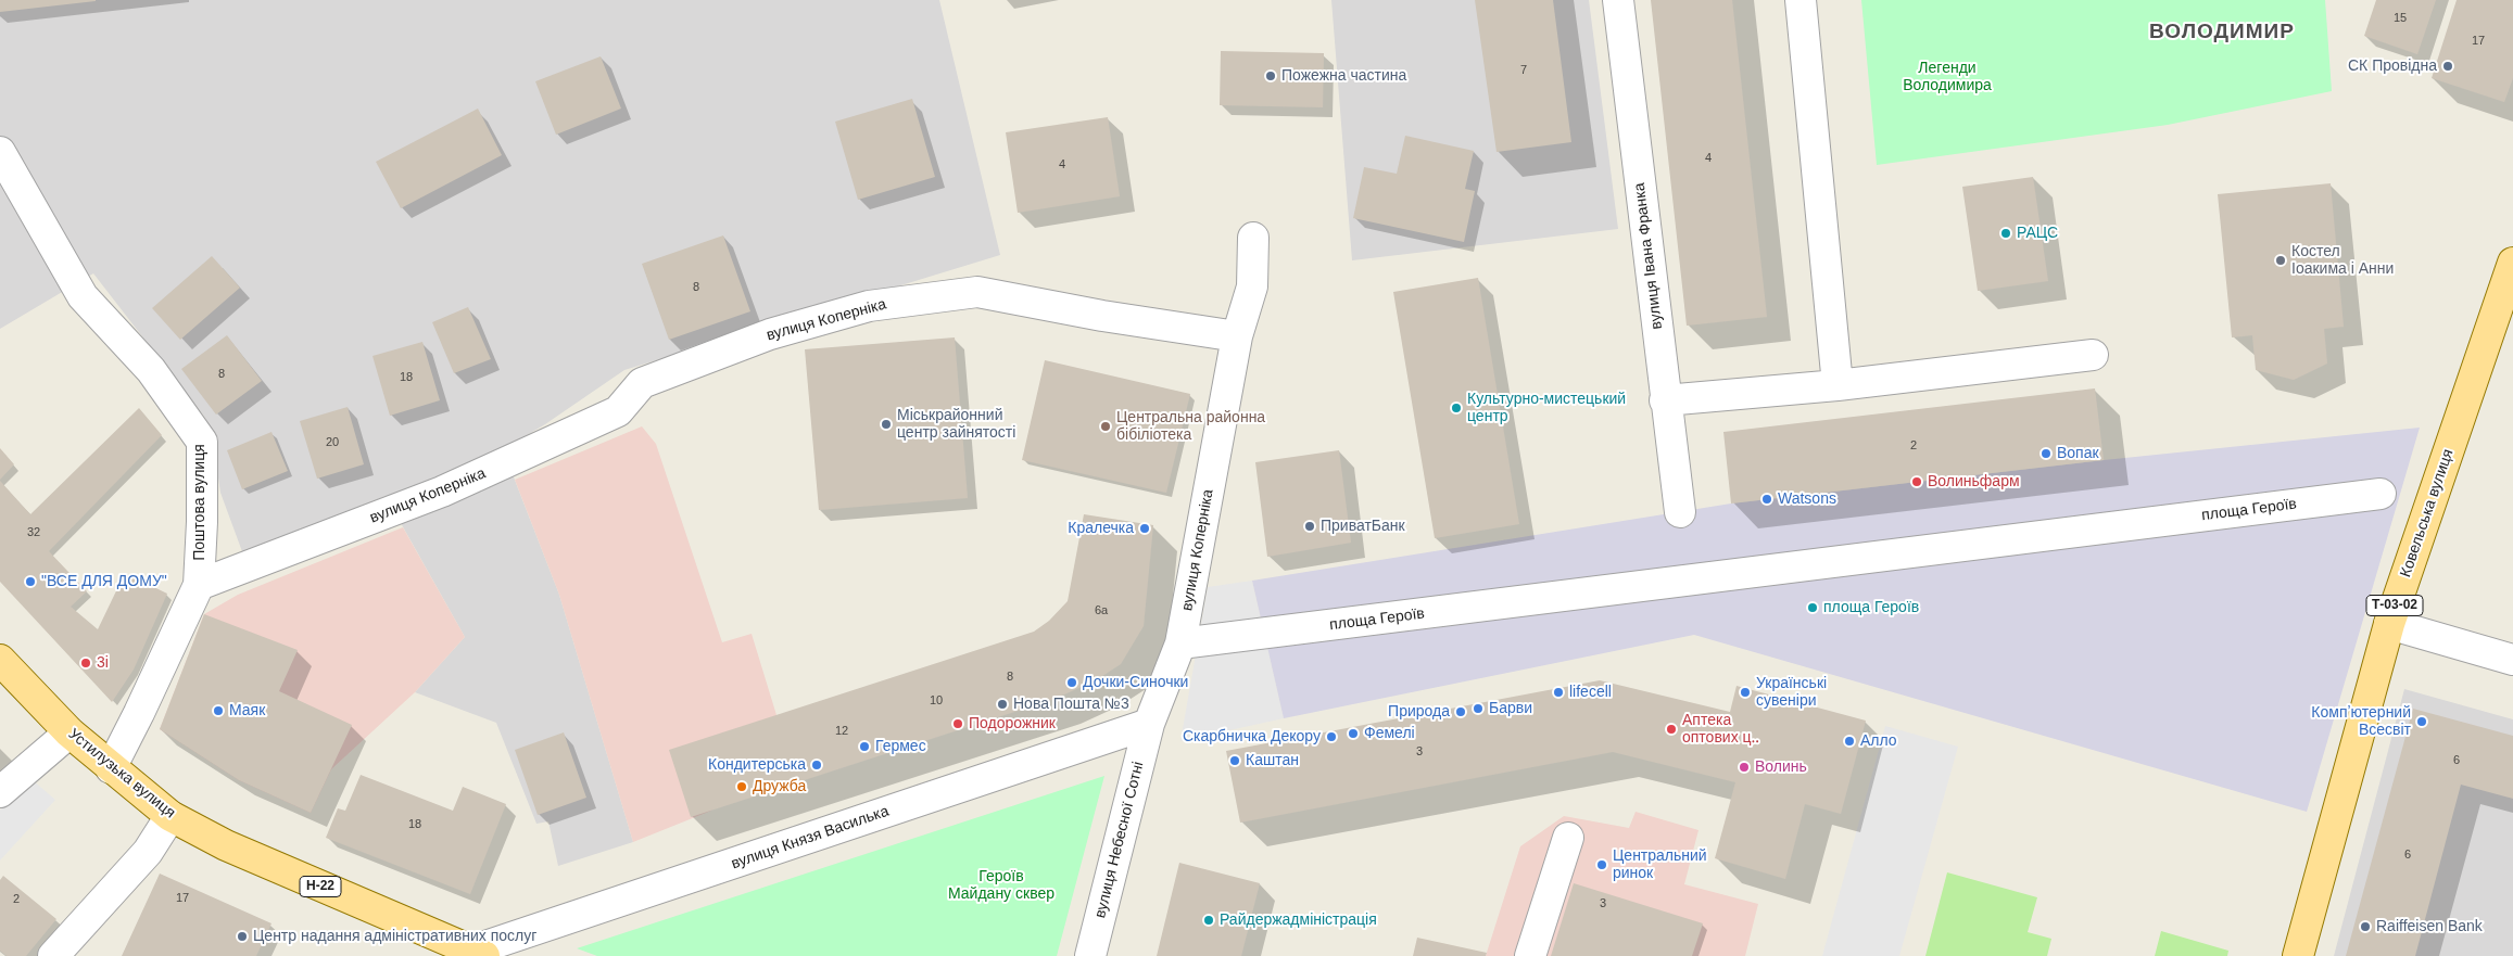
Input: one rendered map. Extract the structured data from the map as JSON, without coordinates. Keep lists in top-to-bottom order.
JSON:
{
  "streets": {
    "main road": [
      "Ковельська вулиця",
      "Т-03-02",
      "Устилузька вулиця",
      "Н-22"
    ],
    "street": [
      "вулиця Івана Франка",
      "вулиця Коперніка",
      "Поштова вулиця",
      "площа Героїв",
      "вулиця Князя Василька",
      "вулиця Небесної Сотні"
    ]
  },
  "crossings": [
    ["вулиця Коперніка", "Поштова вулиця"],
    ["вулиця Коперніка", "площа Героїв"],
    ["вулиця Коперніка", "вулиця Князя Василька"],
    ["вулиця Коперніка", "вулиця Небесної Сотні"],
    ["Поштова вулиця", "Устилузька вулиця"],
    ["Устилузька вулиця", "вулиця Князя Василька"],
    ["вулиця Князя Василька", "вулиця Небесної Сотні"]
  ],
  "districts": ["ВОЛОДИМИР"],
  "parks": ["Легенди Володимира", "Героїв Майдану сквер"],
  "places": [
    "СК Провідна",
    "Пожежна частина",
    "РАЦС",
    "Костел Іоакима і Анни",
    "Культурно-мистецький центр",
    "Міськрайонний центр зайнятості",
    "Центральна районна бібіліотека",
    "Вопак",
    "Волиньфарм",
    "Watsons",
    "ПриватБанк",
    "Кралечка",
    "\"ВСЕ ДЛЯ ДОМУ\"",
    "площа Героїв",
    "3і",
    "Дочки-Синочки",
    "lifecell",
    "Українські сувеніри",
    "Нова Пошта №3",
    "Барви",
    "Маяк",
    "Природа",
    "Компʼютерний Всесвіт",
    "Подорожник",
    "Аптека оптових ц‥",
    "Фемелі",
    "Скарбничка Декору",
    "Алло",
    "Гермес",
    "Каштан",
    "Кондитерська",
    "Волинь",
    "Дружба",
    "Центральний ринок",
    "Райдержадміністрація",
    "Raiffeisen Bank",
    "Центр надання адміністративних послуг"
  ],
  "house_numbers": [
    "15",
    "17",
    "7",
    "4",
    "4",
    "8",
    "8",
    "18",
    "20",
    "2",
    "32",
    "6а",
    "8",
    "10",
    "12",
    "3",
    "6",
    "18",
    "6",
    "17",
    "2",
    "3"
  ]
}
